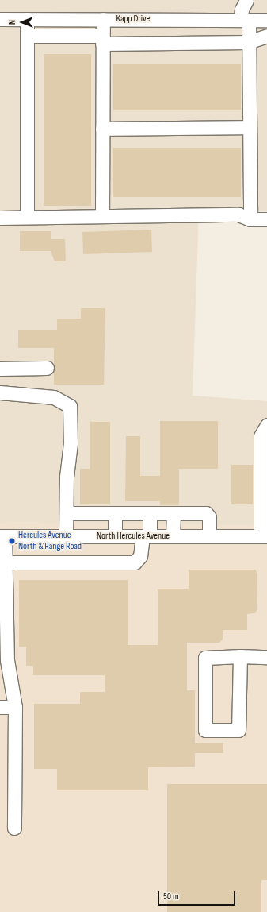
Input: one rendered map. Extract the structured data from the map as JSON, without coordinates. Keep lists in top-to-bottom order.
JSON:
{
  "streets": {
    "street": ["Kapp Drive", "North Hercules Avenue"]
  },
  "places": ["Hercules Avenue North & Range Road"],
  "scale_bar": "50 m",
  "north": "left"
}
